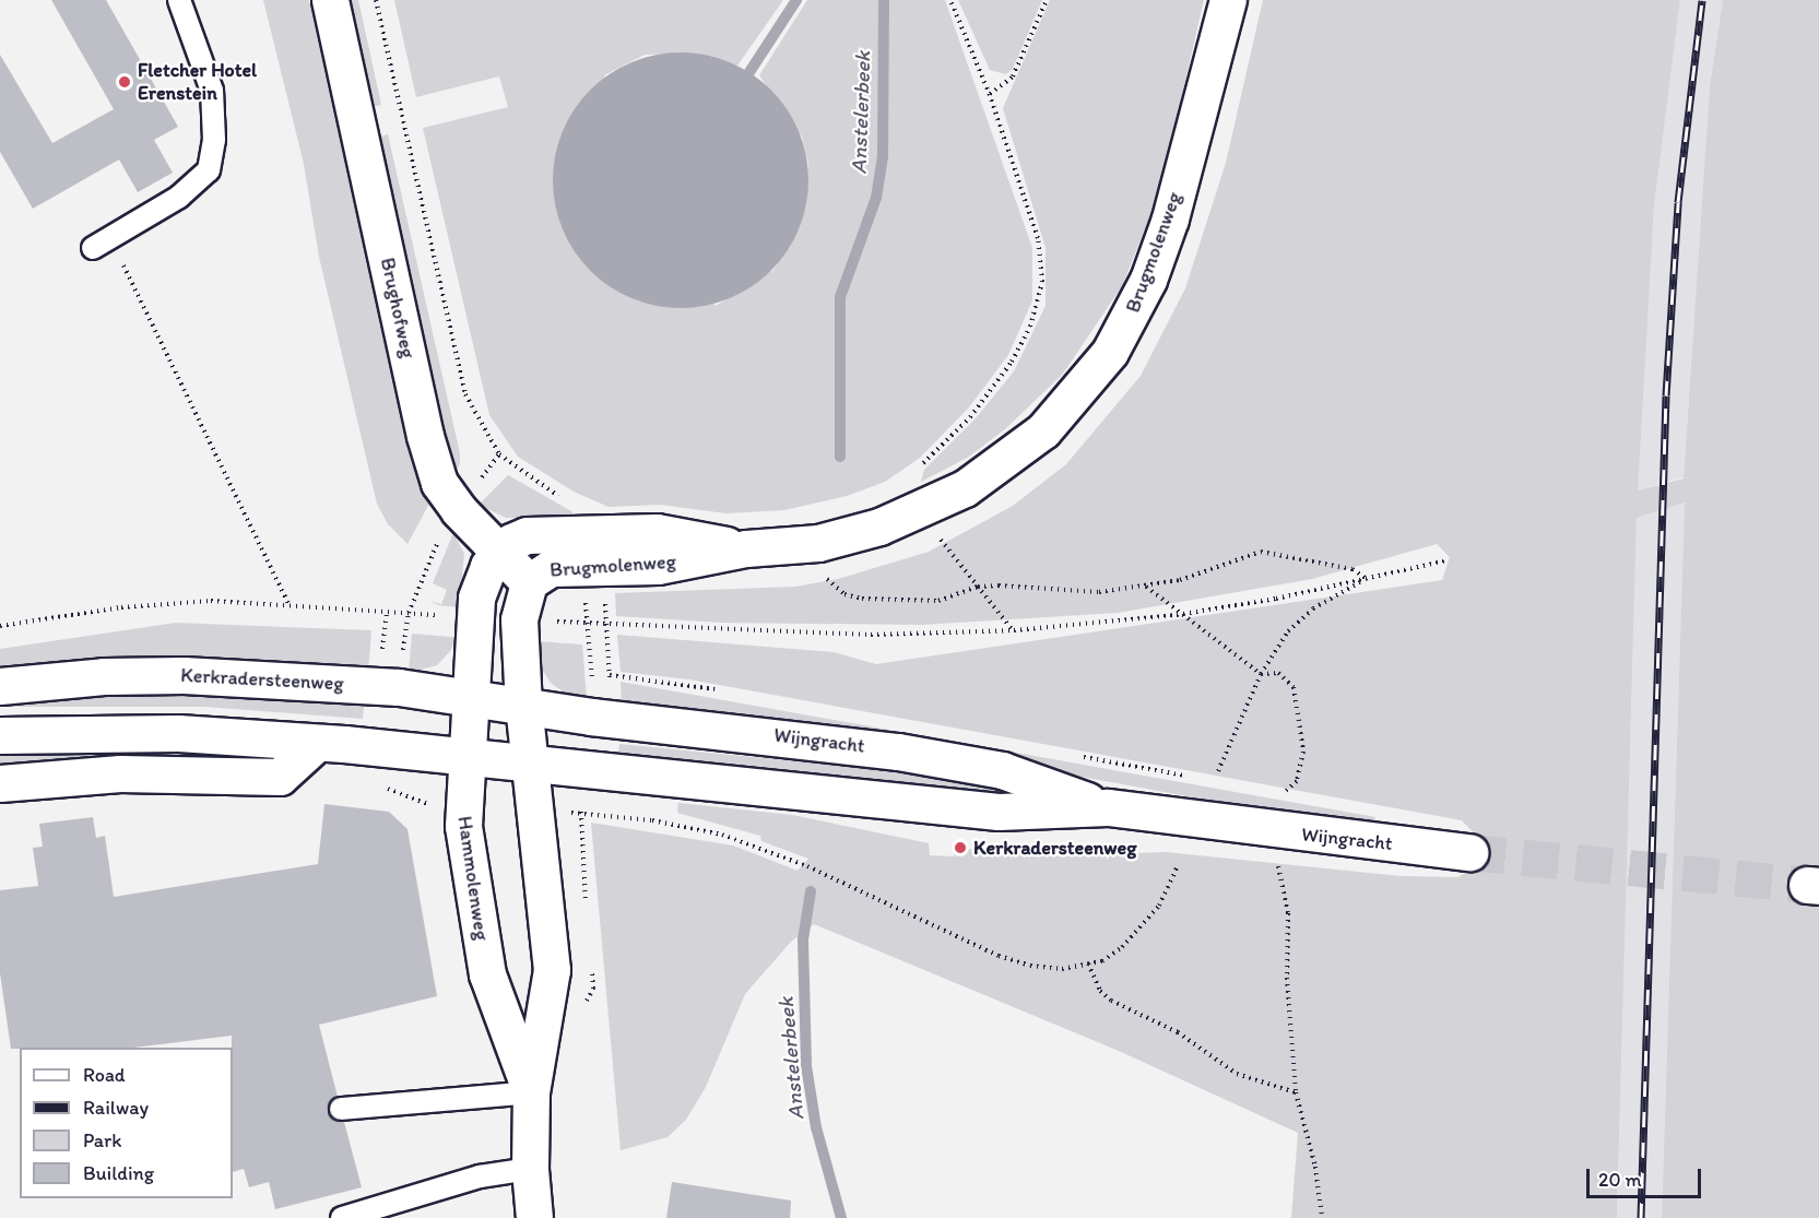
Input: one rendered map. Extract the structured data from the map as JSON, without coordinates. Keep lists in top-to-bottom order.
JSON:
{
  "streets": {
    "street": [
      "Brugmolenweg",
      "Brughofweg",
      "Kerkradersteenweg",
      "Wijngracht",
      "Hammolenweg"
    ]
  },
  "crossings": [
    ["Brugmolenweg", "Brughofweg"],
    ["Brugmolenweg", "Kerkradersteenweg"],
    ["Brugmolenweg", "Wijngracht"],
    ["Brugmolenweg", "Hammolenweg"],
    ["Kerkradersteenweg", "Wijngracht"],
    ["Kerkradersteenweg", "Hammolenweg"],
    ["Wijngracht", "Hammolenweg"]
  ],
  "water": ["Anstelerbeek"],
  "places": ["Fletcher Hotel Erenstein", "Kerkradersteenweg"],
  "legend": [
    "Road",
    "Railway",
    "Park",
    "Building"
  ],
  "scale_bar": "20 m"
}
